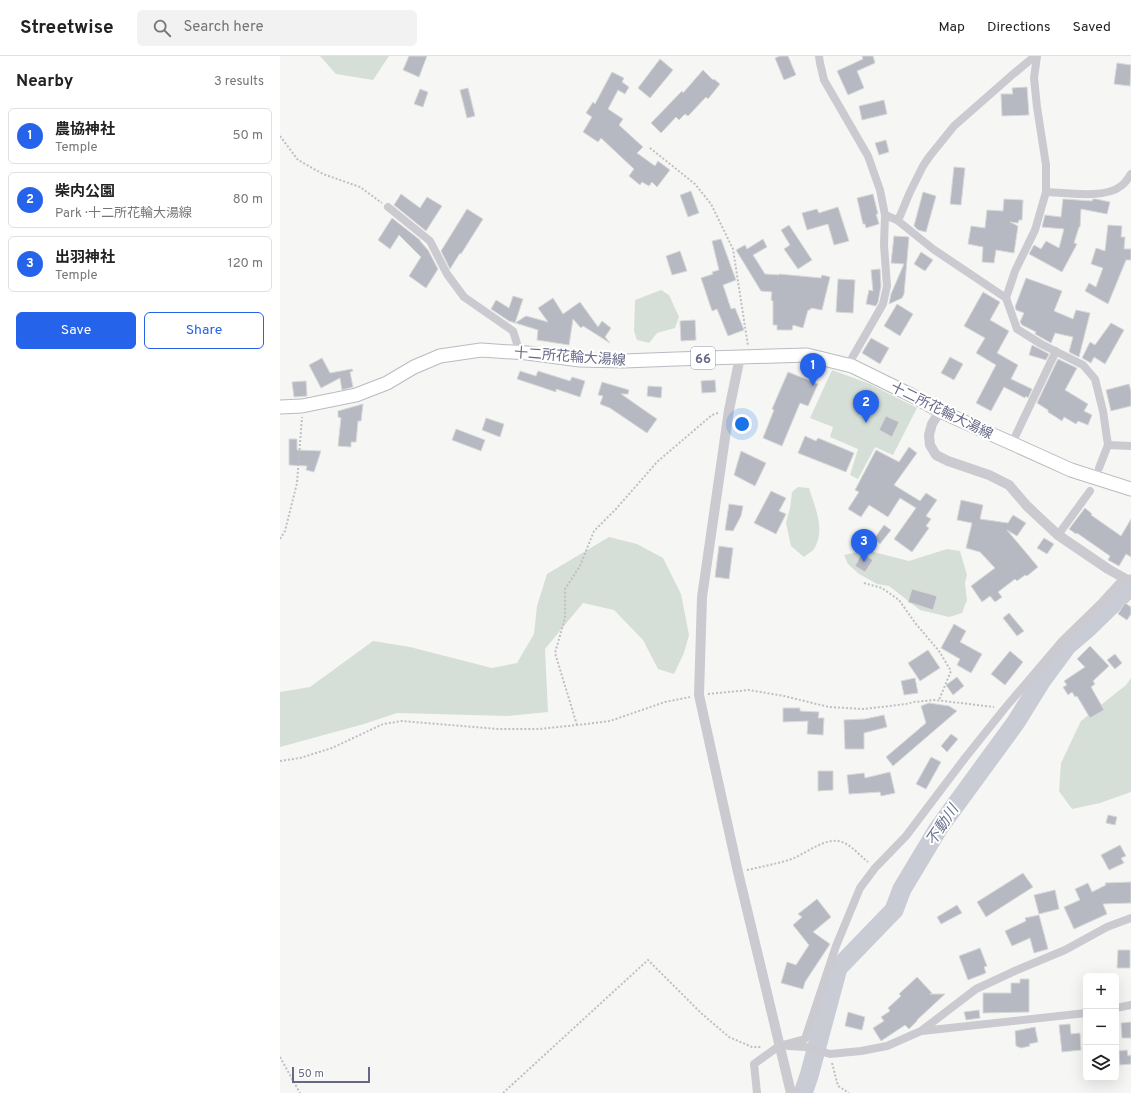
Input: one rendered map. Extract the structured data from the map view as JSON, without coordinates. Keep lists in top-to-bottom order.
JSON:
{
  "streets": {
    "main road": ["十二所花輪大湯線", "66"]
  },
  "water": ["不動川"],
  "scale_bar": "50 m",
  "page": {
    "header": "Streetwise",
    "search": "Search here",
    "nav": ["Map", "Directions", "Saved"],
    "heading": ["Nearby", "3 results"],
    "list": [
      {
        "mark": "1",
        "name": "農協神社",
        "note": "Temple",
        "value": "50 m"
      },
      {
        "mark": "2",
        "name": "柴内公園",
        "note": "Park · 十二所花輪大湯線",
        "value": "80 m"
      },
      {
        "mark": "3",
        "name": "出羽神社",
        "note": "Temple",
        "value": "120 m"
      }
    ],
    "buttons": ["Save", "Share"],
    "pins": ["1", "2", "3"],
    "map_buttons": ["+", "−"],
    "scale": "50 m"
  }
}
